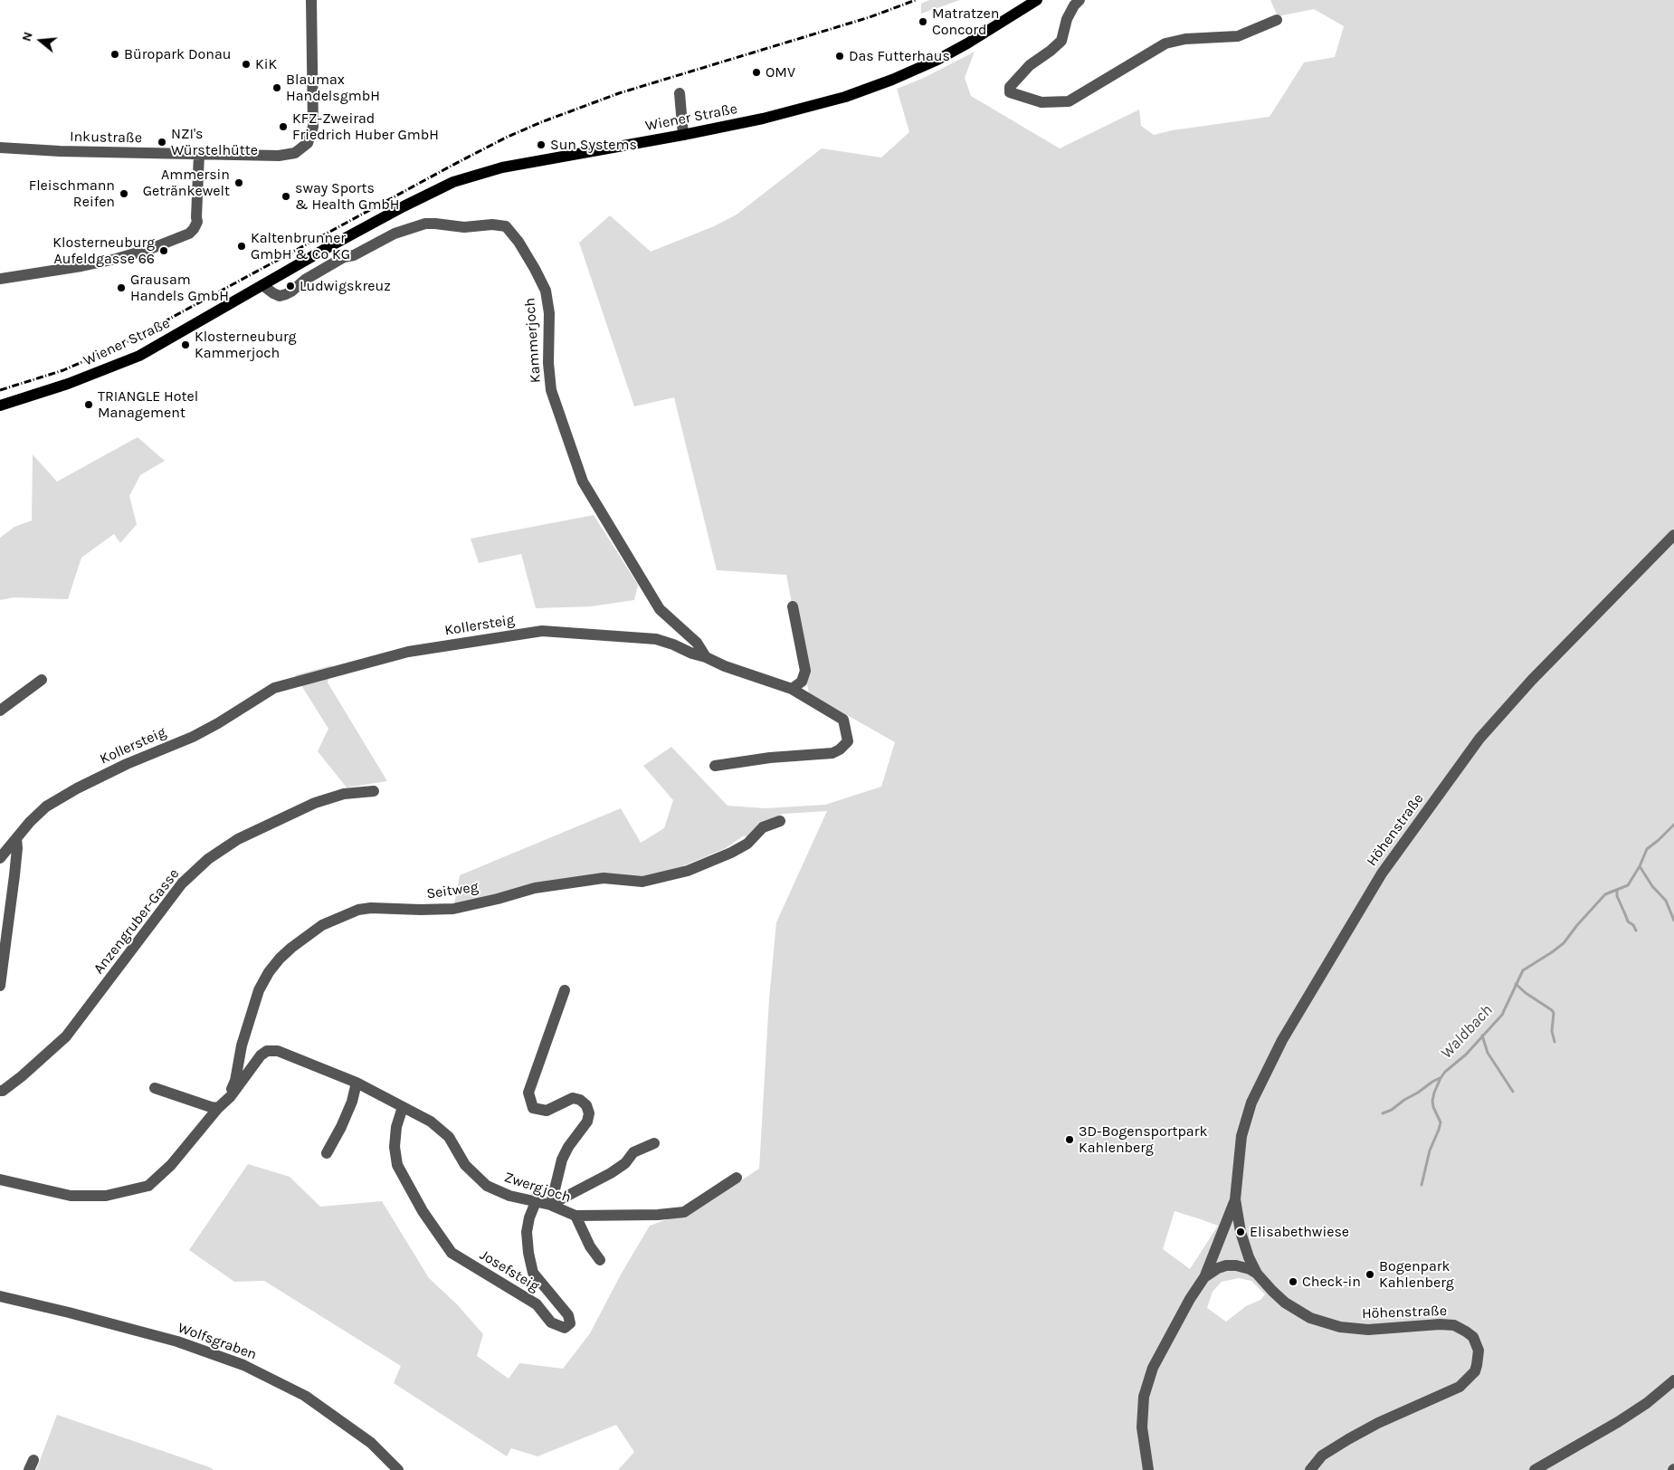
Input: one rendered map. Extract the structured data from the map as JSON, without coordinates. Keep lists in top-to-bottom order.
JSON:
{
  "streets": {
    "main road": ["Wiener Straße"],
    "street": [
      "Inkustraße",
      "Kammerjoch",
      "Kollersteig",
      "Höhenstraße",
      "Seitweg",
      "Anzengruber-Gasse",
      "Zwergjoch",
      "Josefsteig",
      "Wolfsgraben"
    ]
  },
  "crossings": [
    ["Wiener Straße", "Kammerjoch"],
    ["Kammerjoch", "Kollersteig"],
    ["Seitweg", "Zwergjoch"],
    ["Zwergjoch", "Josefsteig"]
  ],
  "water": ["Waldbach"],
  "places": [
    "Matratzen Concord",
    "Büropark Donau",
    "Das Futterhaus",
    "KiK",
    "OMV",
    "Blaumax HandelsgmbH",
    "KFZ-Zweirad Friedrich Huber GmbH",
    "NZI's Würstelhütte",
    "Sun Systems",
    "Ammersin Getränkewelt",
    "Fleischmann Reifen",
    "sway Sports & Health GmbH",
    "Kaltenbrunner GmbH & Co KG",
    "Klosterneuburg Aufeldgasse 66",
    "Ludwigskreuz",
    "Grausam Handels GmbH",
    "Klosterneuburg Kammerjoch",
    "TRIANGLE Hotel Management",
    "3D-Bogensportpark Kahlenberg",
    "Elisabethwiese",
    "Bogenpark Kahlenberg",
    "Check-in"
  ],
  "north": "left"
}
